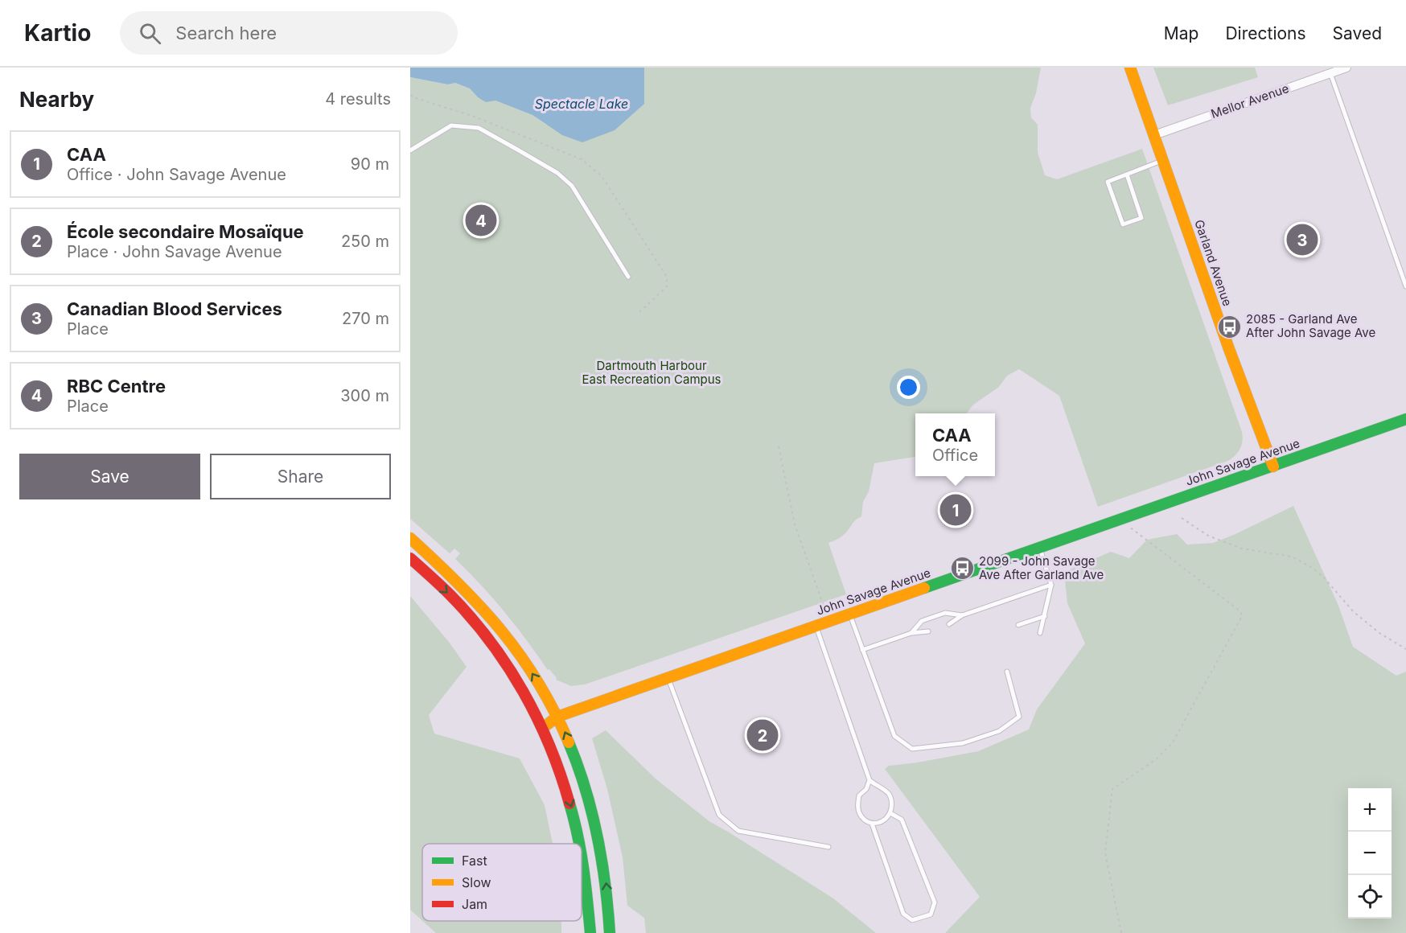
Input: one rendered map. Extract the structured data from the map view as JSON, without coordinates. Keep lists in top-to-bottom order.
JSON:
{
  "streets": {
    "main road": ["Garland Avenue", "John Savage Avenue"],
    "street": ["Mellor Avenue"]
  },
  "crossings": [
    ["Mellor Avenue", "Garland Avenue"],
    ["Garland Avenue", "John Savage Avenue"]
  ],
  "water": ["Spectacle Lake"],
  "parks": ["Dartmouth Harbour East Recreation Campus"],
  "places": {
    "bus stop": ["2085 - Garland Ave After John Savage Ave", "2099 - John Savage Ave After Garland Ave"]
  },
  "legend": ["Fast", "Slow", "Jam"],
  "page": {
    "header": "Kartio",
    "search": "Search here",
    "nav": ["Map", "Directions", "Saved"],
    "heading": ["Nearby", "4 results"],
    "list": [
      {
        "mark": "1",
        "name": "CAA",
        "note": "Office · John Savage Avenue",
        "value": "90 m"
      },
      {
        "mark": "2",
        "name": "École secondaire Mosaïque",
        "note": "Place · John Savage Avenue",
        "value": "250 m"
      },
      {
        "mark": "3",
        "name": "Canadian Blood Services",
        "note": "Place",
        "value": "270 m"
      },
      {
        "mark": "4",
        "name": "RBC Centre",
        "note": "Place",
        "value": "300 m"
      }
    ],
    "pins": [
      "4",
      "3",
      "1",
      "2"
    ],
    "popup": ["CAA", "Office"],
    "buttons": ["Save", "Share"],
    "map_buttons": ["+", "−"]
  }
}
